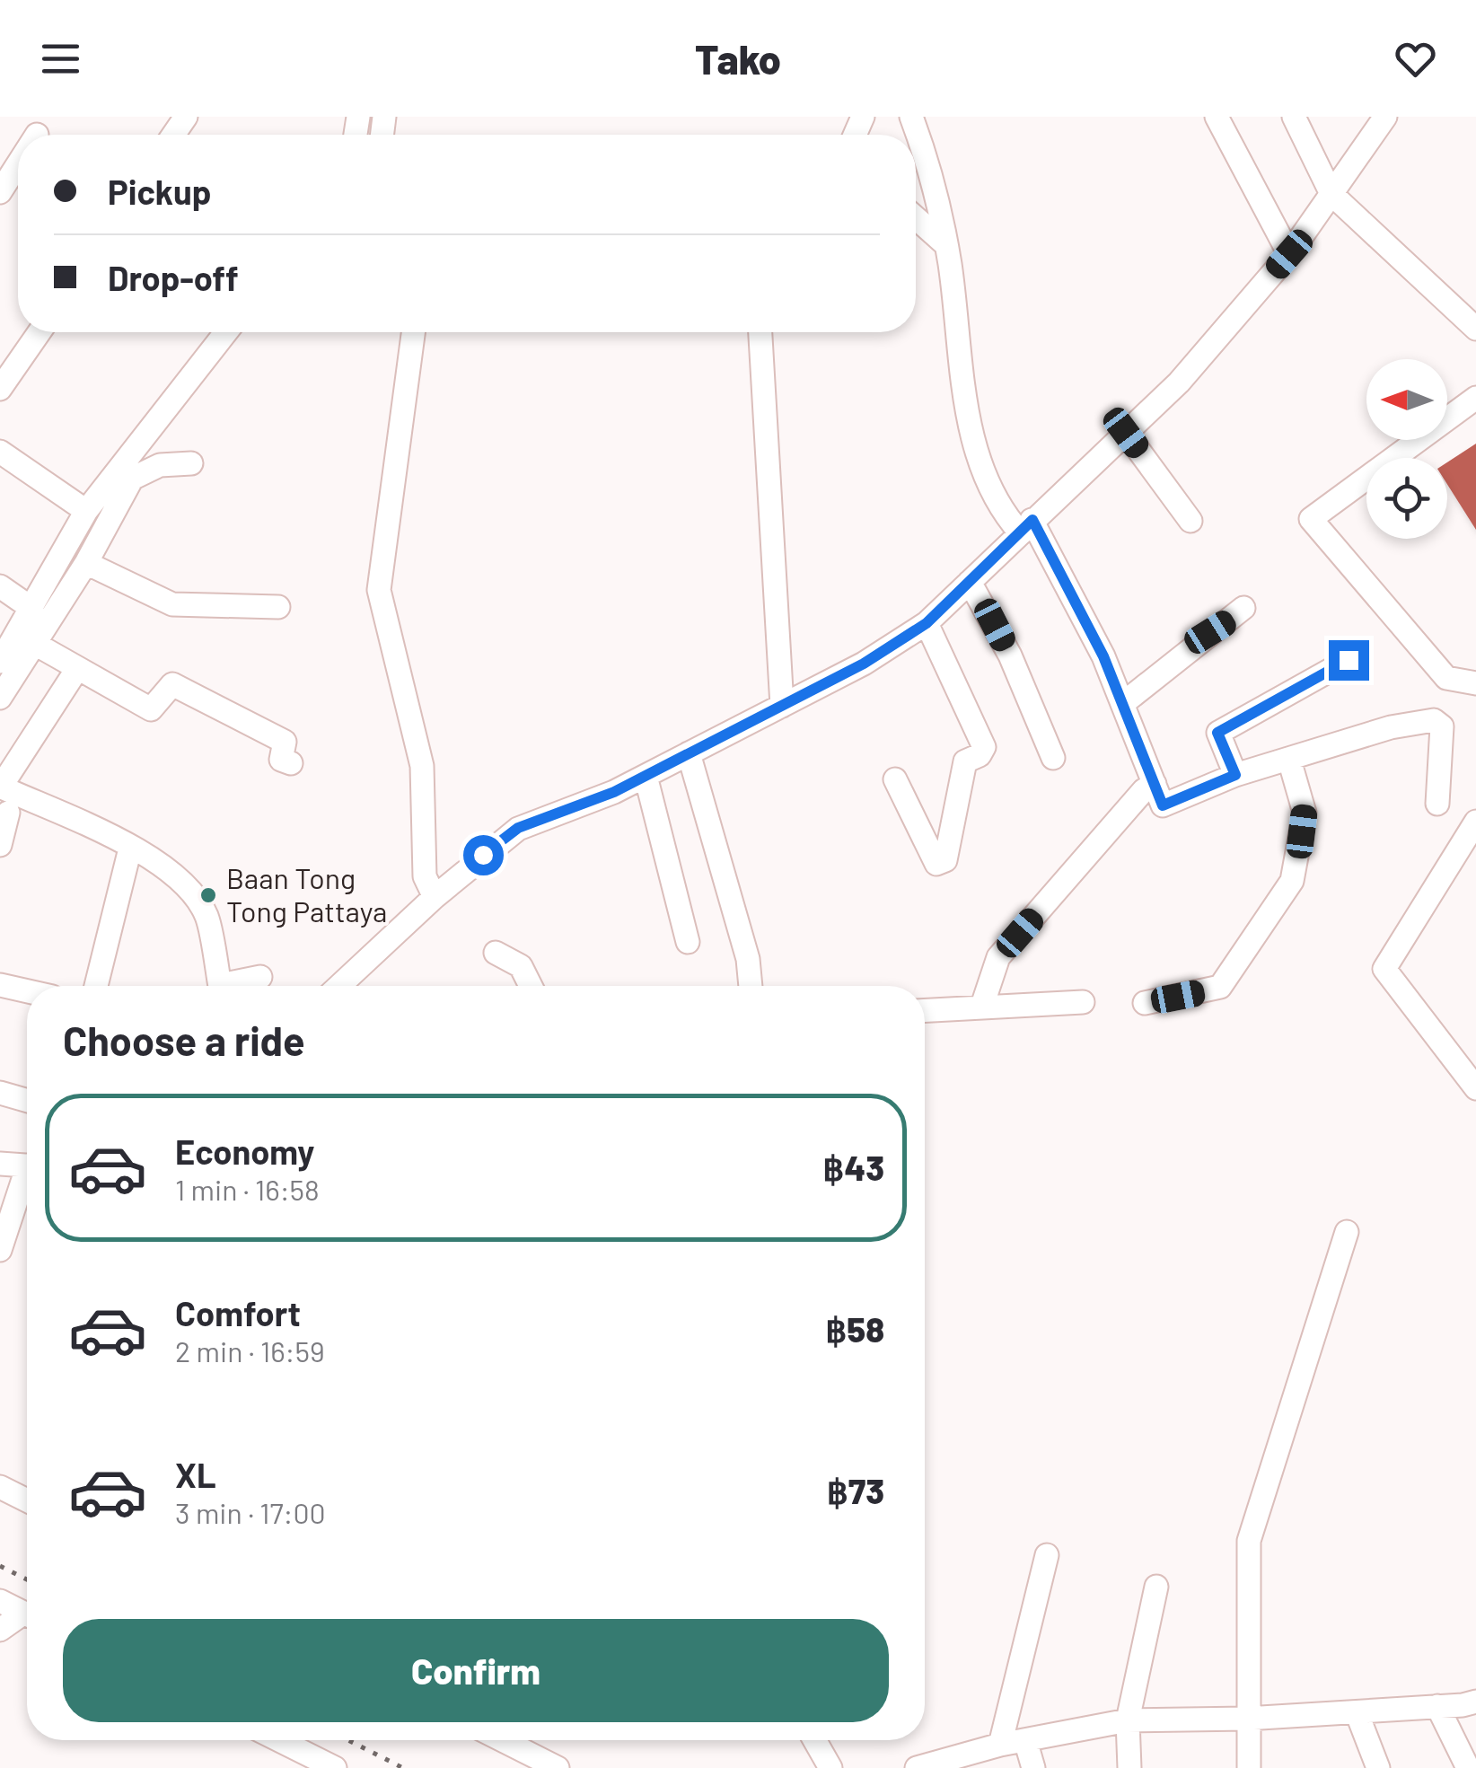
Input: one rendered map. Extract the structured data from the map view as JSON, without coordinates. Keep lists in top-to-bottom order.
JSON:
{
  "places": ["Baan Tong Tong Pattaya"],
  "north": "left",
  "page": {
    "header": "Tako",
    "banner": ["Pickup", "Drop-off"],
    "heading": "Choose a ride",
    "list": [
      {
        "name": "Economy",
        "note": "1 min · 16:58",
        "value": "฿43"
      },
      {
        "name": "Comfort",
        "note": "2 min · 16:59",
        "value": "฿58"
      },
      {
        "name": "XL",
        "note": "3 min · 17:00",
        "value": "฿73"
      }
    ],
    "buttons": "Confirm"
  }
}
